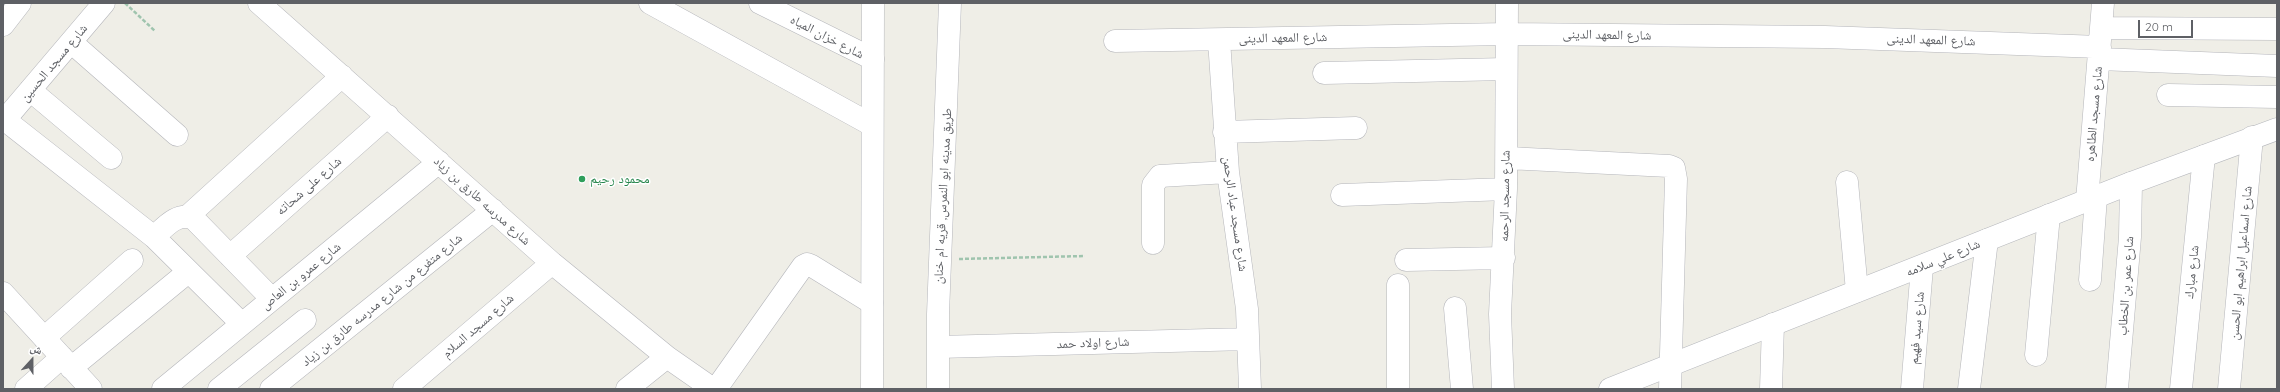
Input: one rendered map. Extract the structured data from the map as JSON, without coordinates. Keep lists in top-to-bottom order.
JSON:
{
  "streets": {
    "street": [
      "شارع المعهد الدينى",
      "شارع خزان المياه",
      "شارع مسجد الحسين",
      "شارع مسجد الطاهره",
      "شارع على شحاته",
      "طريق مدينه ابو النمرس, قريه ام خنان",
      "شارع مسجد الرحمه",
      "شارع مدرسه طارق بن زياد",
      "شارع مسجد عباد الرحمن",
      "شارع علي سلامه",
      "شارع اسماعيل ابراهيم ابو الحسن",
      "شارع مبارك",
      "شارع عمرو بن العاص",
      "شارع عمر بن الخطاب",
      "شارع متفرع من شارع مدرسه طارق بن زياد",
      "شارع مسجد السلام",
      "شارع سيد فهيم",
      "شارع اولاد حمد"
    ]
  },
  "crossings": [
    ["شارع المعهد الدينى", "شارع مسجد الطاهره"],
    ["شارع المعهد الدينى", "شارع مسجد الرحمه"],
    ["شارع المعهد الدينى", "شارع مسجد عباد الرحمن"],
    ["شارع مسجد الطاهره", "شارع علي سلامه"],
    ["شارع على شحاته", "شارع مدرسه طارق بن زياد"],
    ["طريق مدينه ابو النمرس, قريه ام خنان", "شارع اولاد حمد"],
    ["شارع مدرسه طارق بن زياد", "شارع عمرو بن العاص"],
    ["شارع مدرسه طارق بن زياد", "شارع متفرع من شارع مدرسه طارق بن زياد"],
    ["شارع مدرسه طارق بن زياد", "شارع مسجد السلام"],
    ["شارع مسجد عباد الرحمن", "شارع اولاد حمد"],
    ["شارع علي سلامه", "شارع اسماعيل ابراهيم ابو الحسن"],
    ["شارع علي سلامه", "شارع مبارك"],
    ["شارع علي سلامه", "شارع عمر بن الخطاب"],
    ["شارع علي سلامه", "شارع سيد فهيم"]
  ],
  "places": ["محمود رحيم"],
  "scale_bar": "20 m",
  "north": "top"
}
